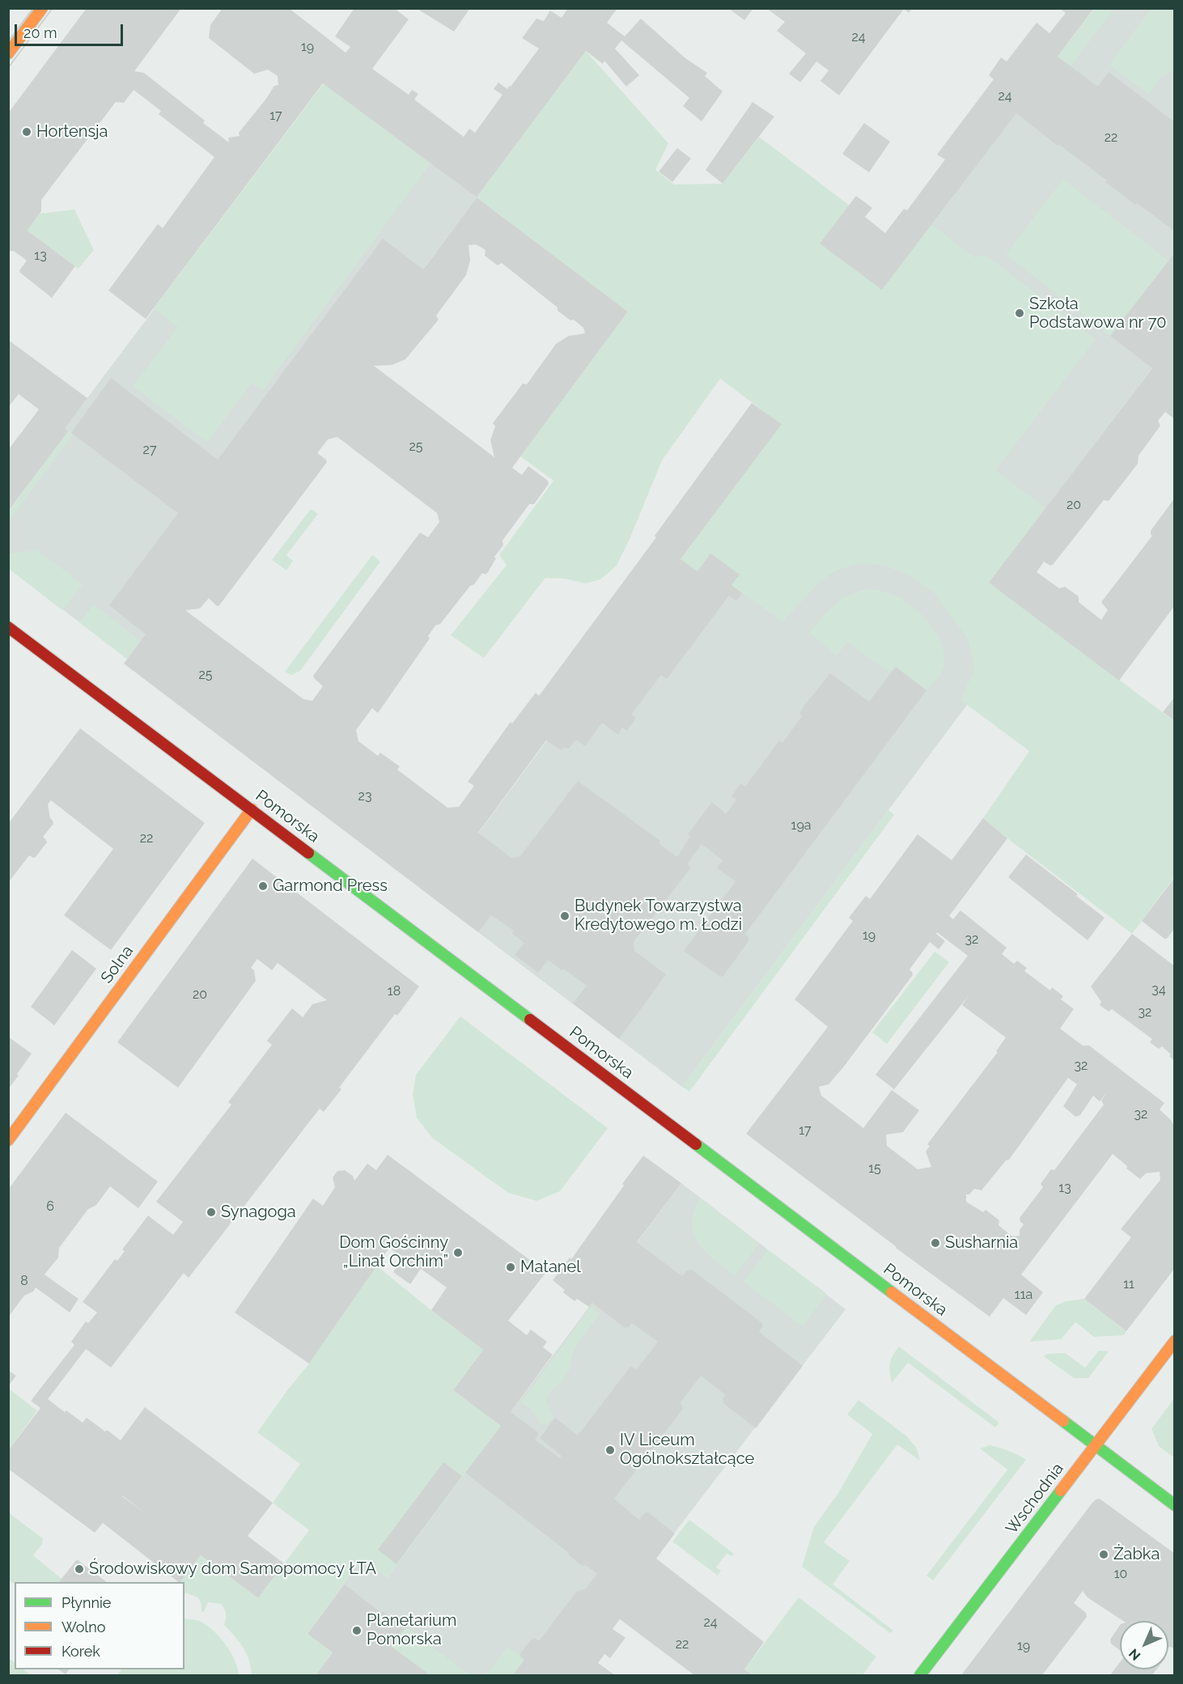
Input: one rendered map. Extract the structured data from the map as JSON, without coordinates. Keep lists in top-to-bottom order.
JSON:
{
  "streets": {
    "street": ["Pomorska", "Solna", "Wschodnia"]
  },
  "crossings": [
    ["Pomorska", "Solna"],
    ["Pomorska", "Wschodnia"]
  ],
  "places": [
    "Hortensja",
    "Szkoła Podstawowa nr 70",
    "Garmond Press",
    "Budynek Towarzystwa Kredytowego m. Łodzi",
    "Synagoga",
    "Susharnia",
    "Dom Gościnny „Linat Orchim”",
    "Matanel",
    "IV Liceum Ogólnokształcące",
    "Żabka",
    "Środowiskowy dom Samopomocy ŁTA",
    "Planetarium Pomorska"
  ],
  "house_numbers": [
    "24",
    "19",
    "24",
    "17",
    "22",
    "13",
    "25",
    "27",
    "20",
    "25",
    "23",
    "19a",
    "22",
    "19",
    "32",
    "34",
    "18",
    "20",
    "32",
    "32",
    "32",
    "17",
    "15",
    "13",
    "6",
    "8",
    "11",
    "11a",
    "10",
    "24",
    "22",
    "19"
  ],
  "legend": ["Płynnie", "Wolno", "Korek"],
  "scale_bar": "20 m",
  "north": "bottom left"
}
